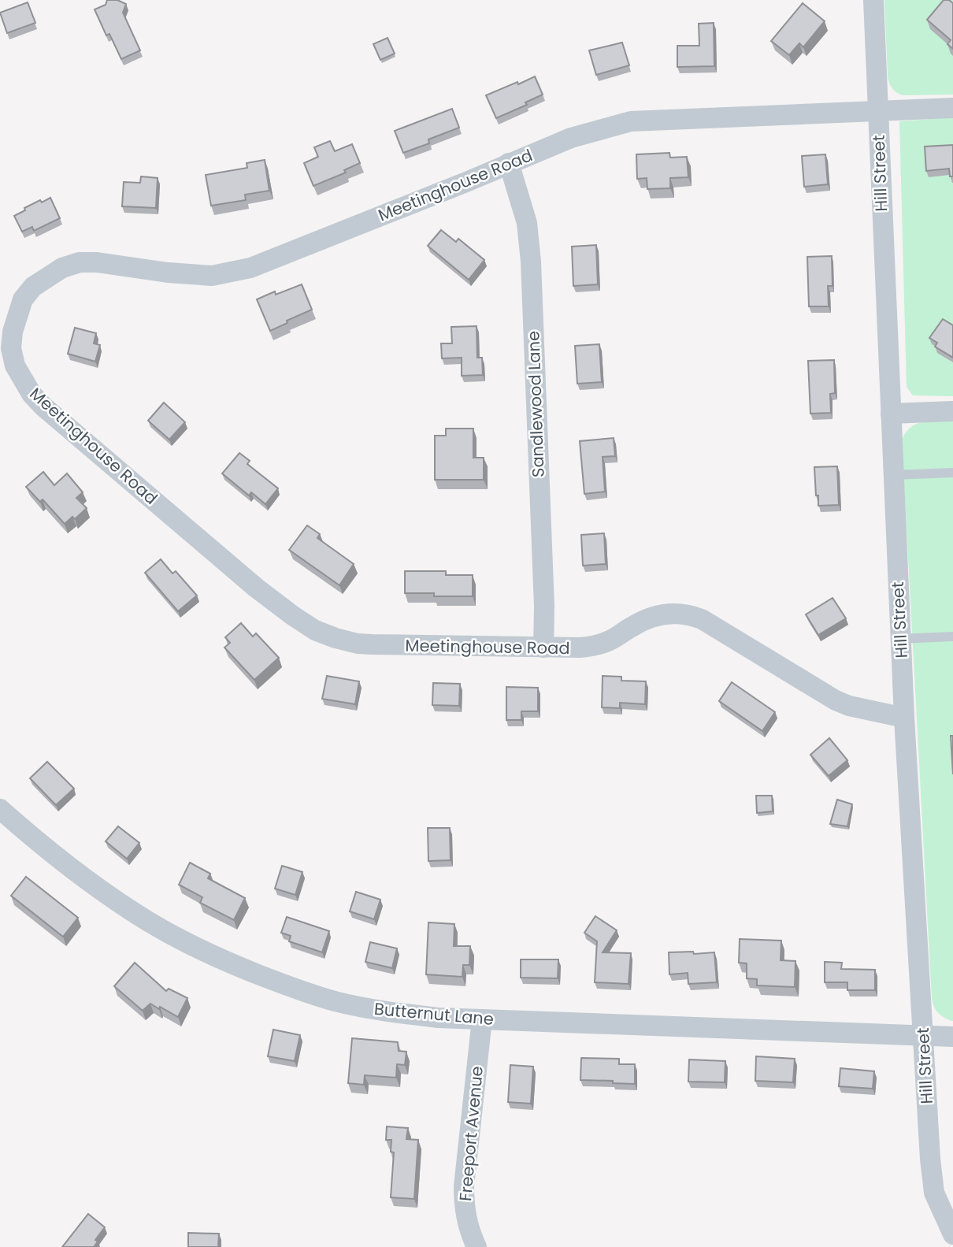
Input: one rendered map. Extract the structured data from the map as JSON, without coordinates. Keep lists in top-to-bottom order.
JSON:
{
  "streets": {
    "street": [
      "Hill Street",
      "Meetinghouse Road",
      "Sandlewood Lane",
      "Butternut Lane",
      "Freeport Avenue"
    ]
  },
  "crossings": [
    ["Hill Street", "Meetinghouse Road"],
    ["Hill Street", "Butternut Lane"],
    ["Meetinghouse Road", "Sandlewood Lane"],
    ["Butternut Lane", "Freeport Avenue"]
  ]
}
